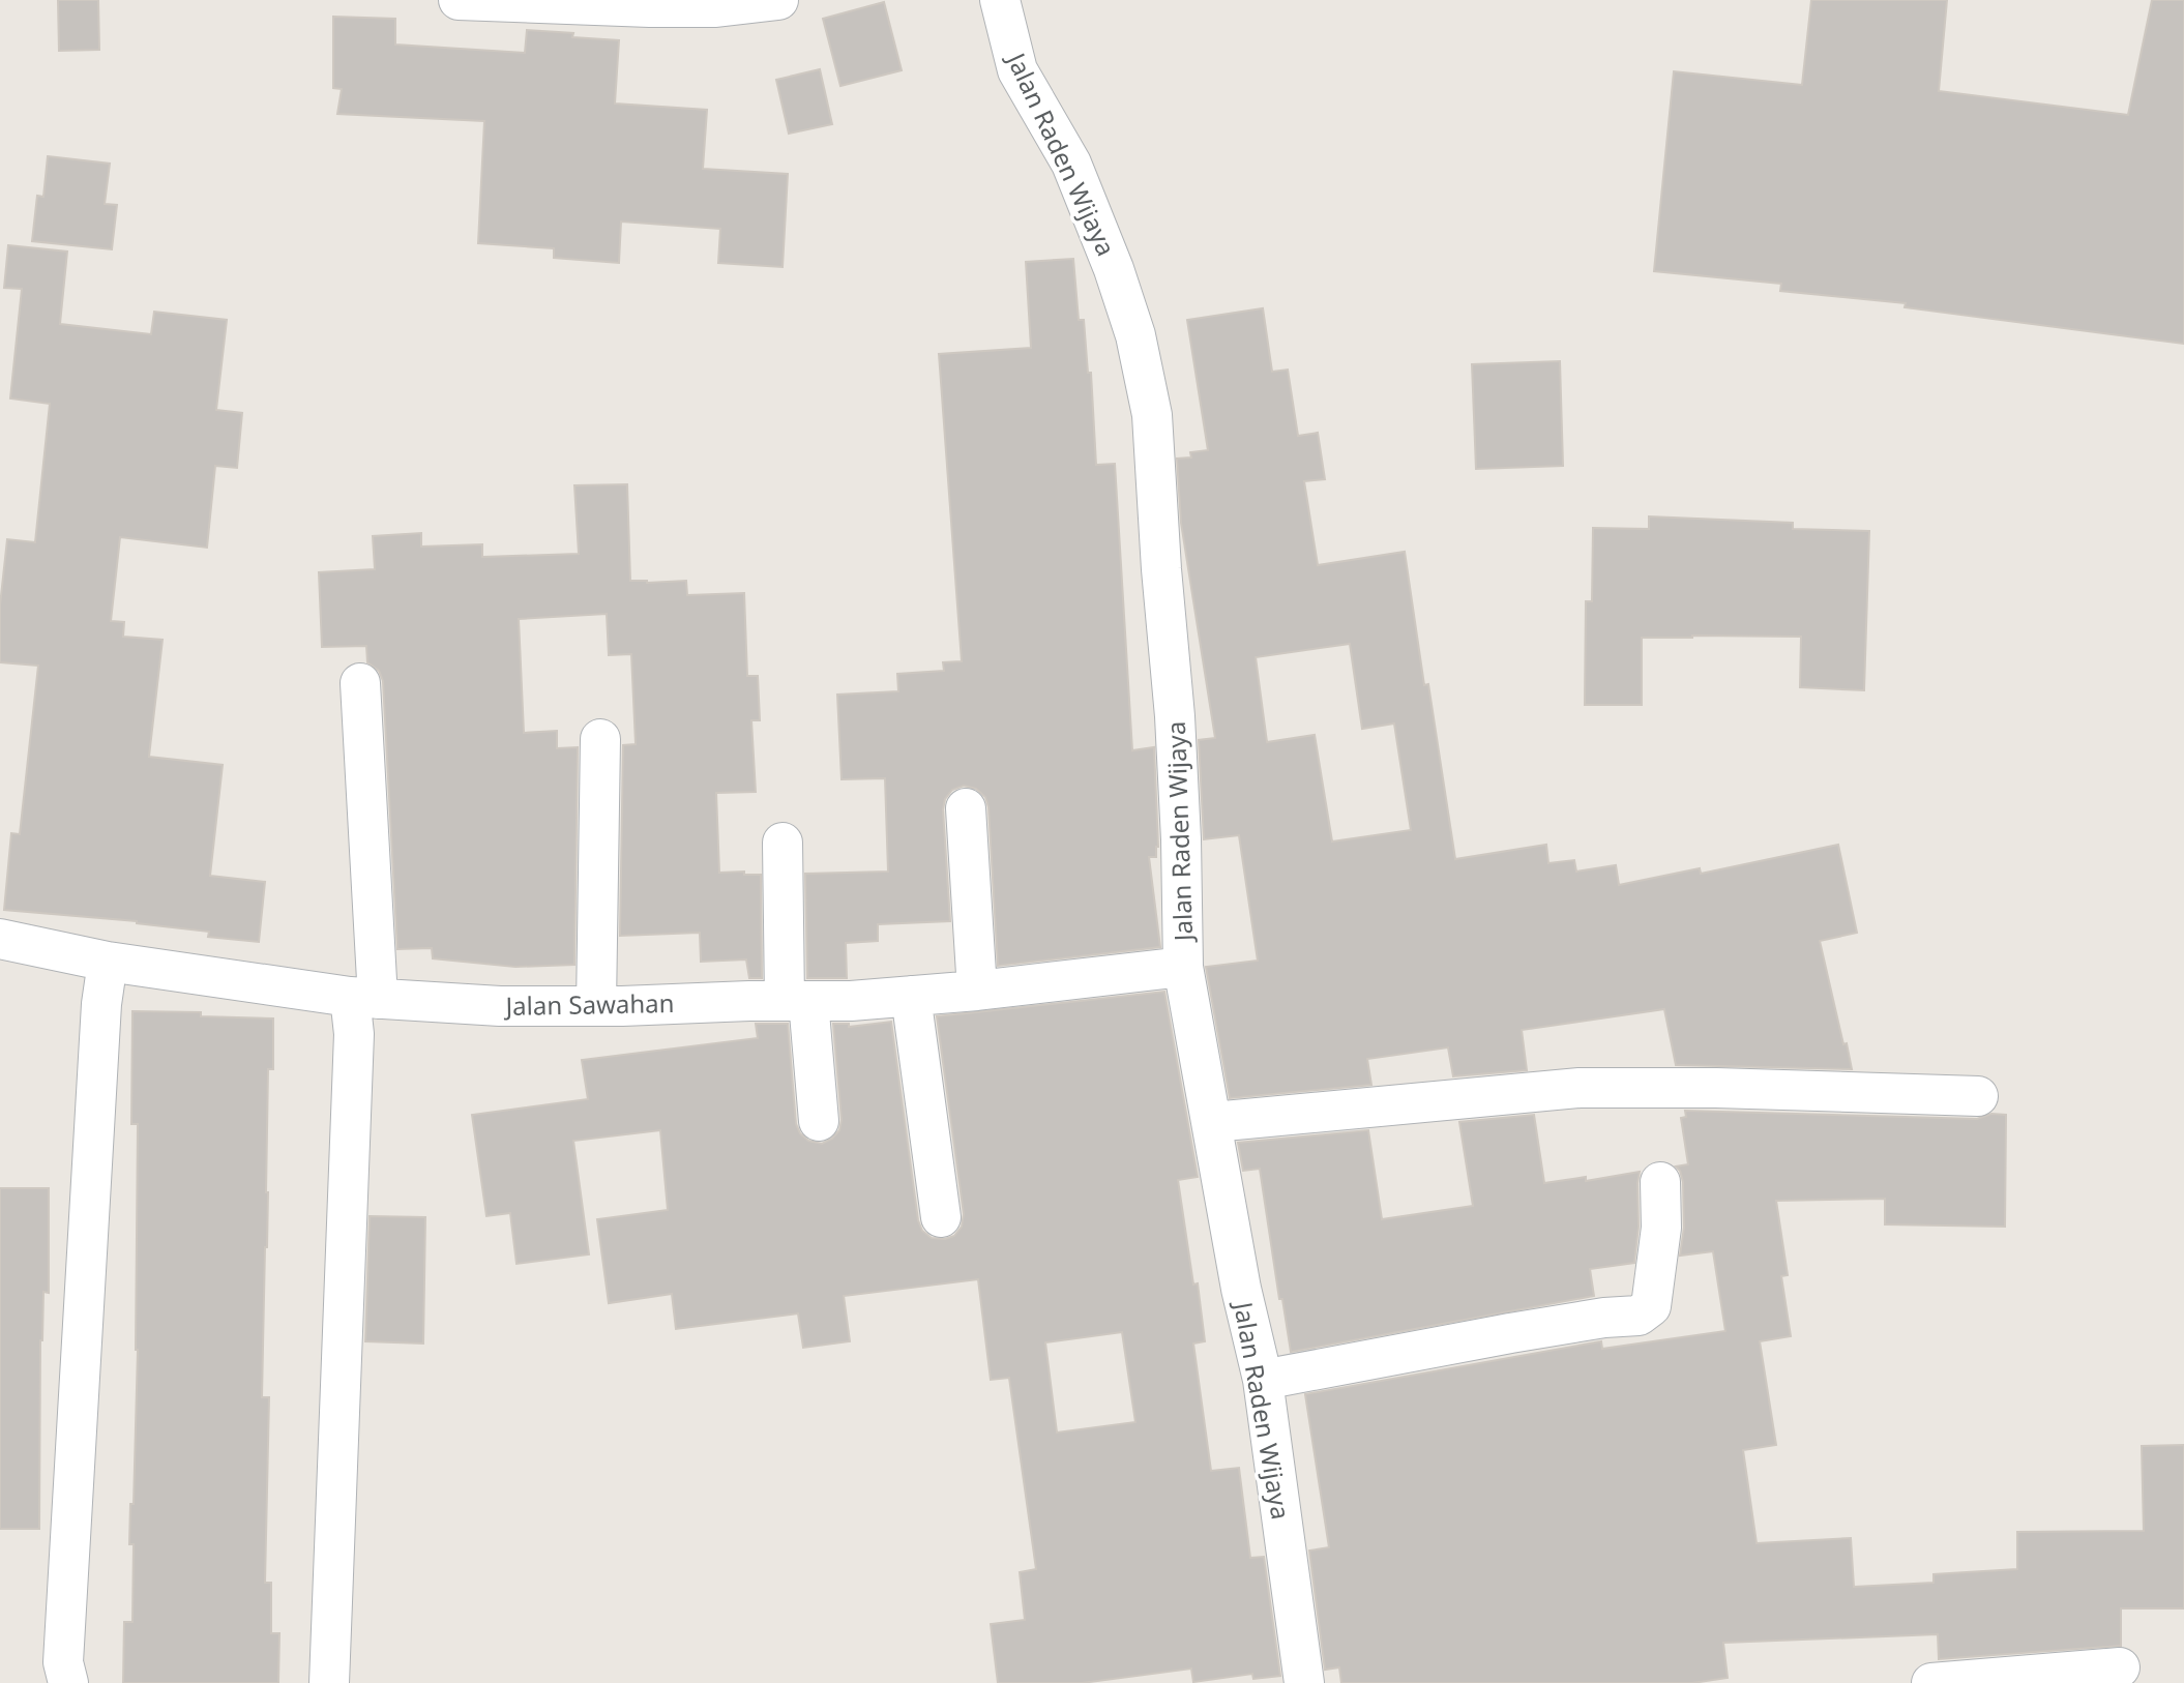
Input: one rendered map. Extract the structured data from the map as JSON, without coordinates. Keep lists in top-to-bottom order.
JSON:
{
  "streets": {
    "street": ["Jalan Raden Wijaya", "Jalan Sawahan"]
  },
  "crossings": [
    ["Jalan Raden Wijaya", "Jalan Sawahan"]
  ]
}
